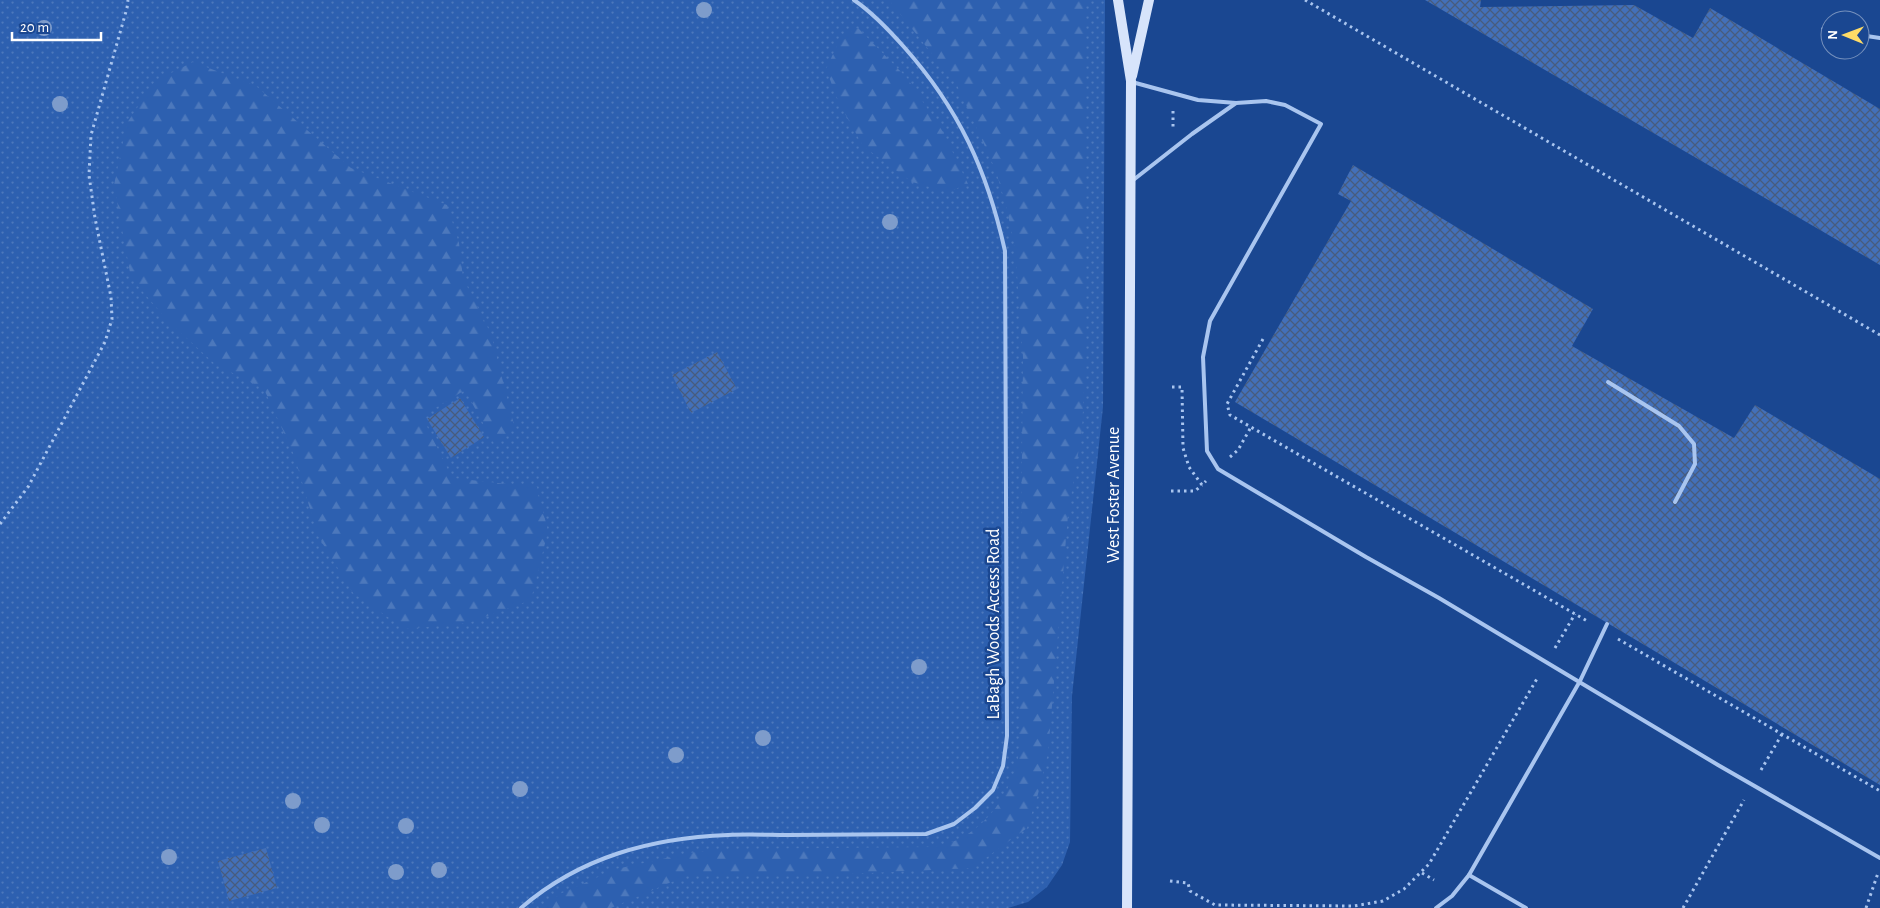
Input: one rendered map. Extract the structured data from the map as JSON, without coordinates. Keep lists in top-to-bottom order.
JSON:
{
  "streets": {
    "main road": ["West Foster Avenue"],
    "lane": ["LaBagh Woods Access Road"]
  },
  "scale_bar": "20 m",
  "north": "left"
}
